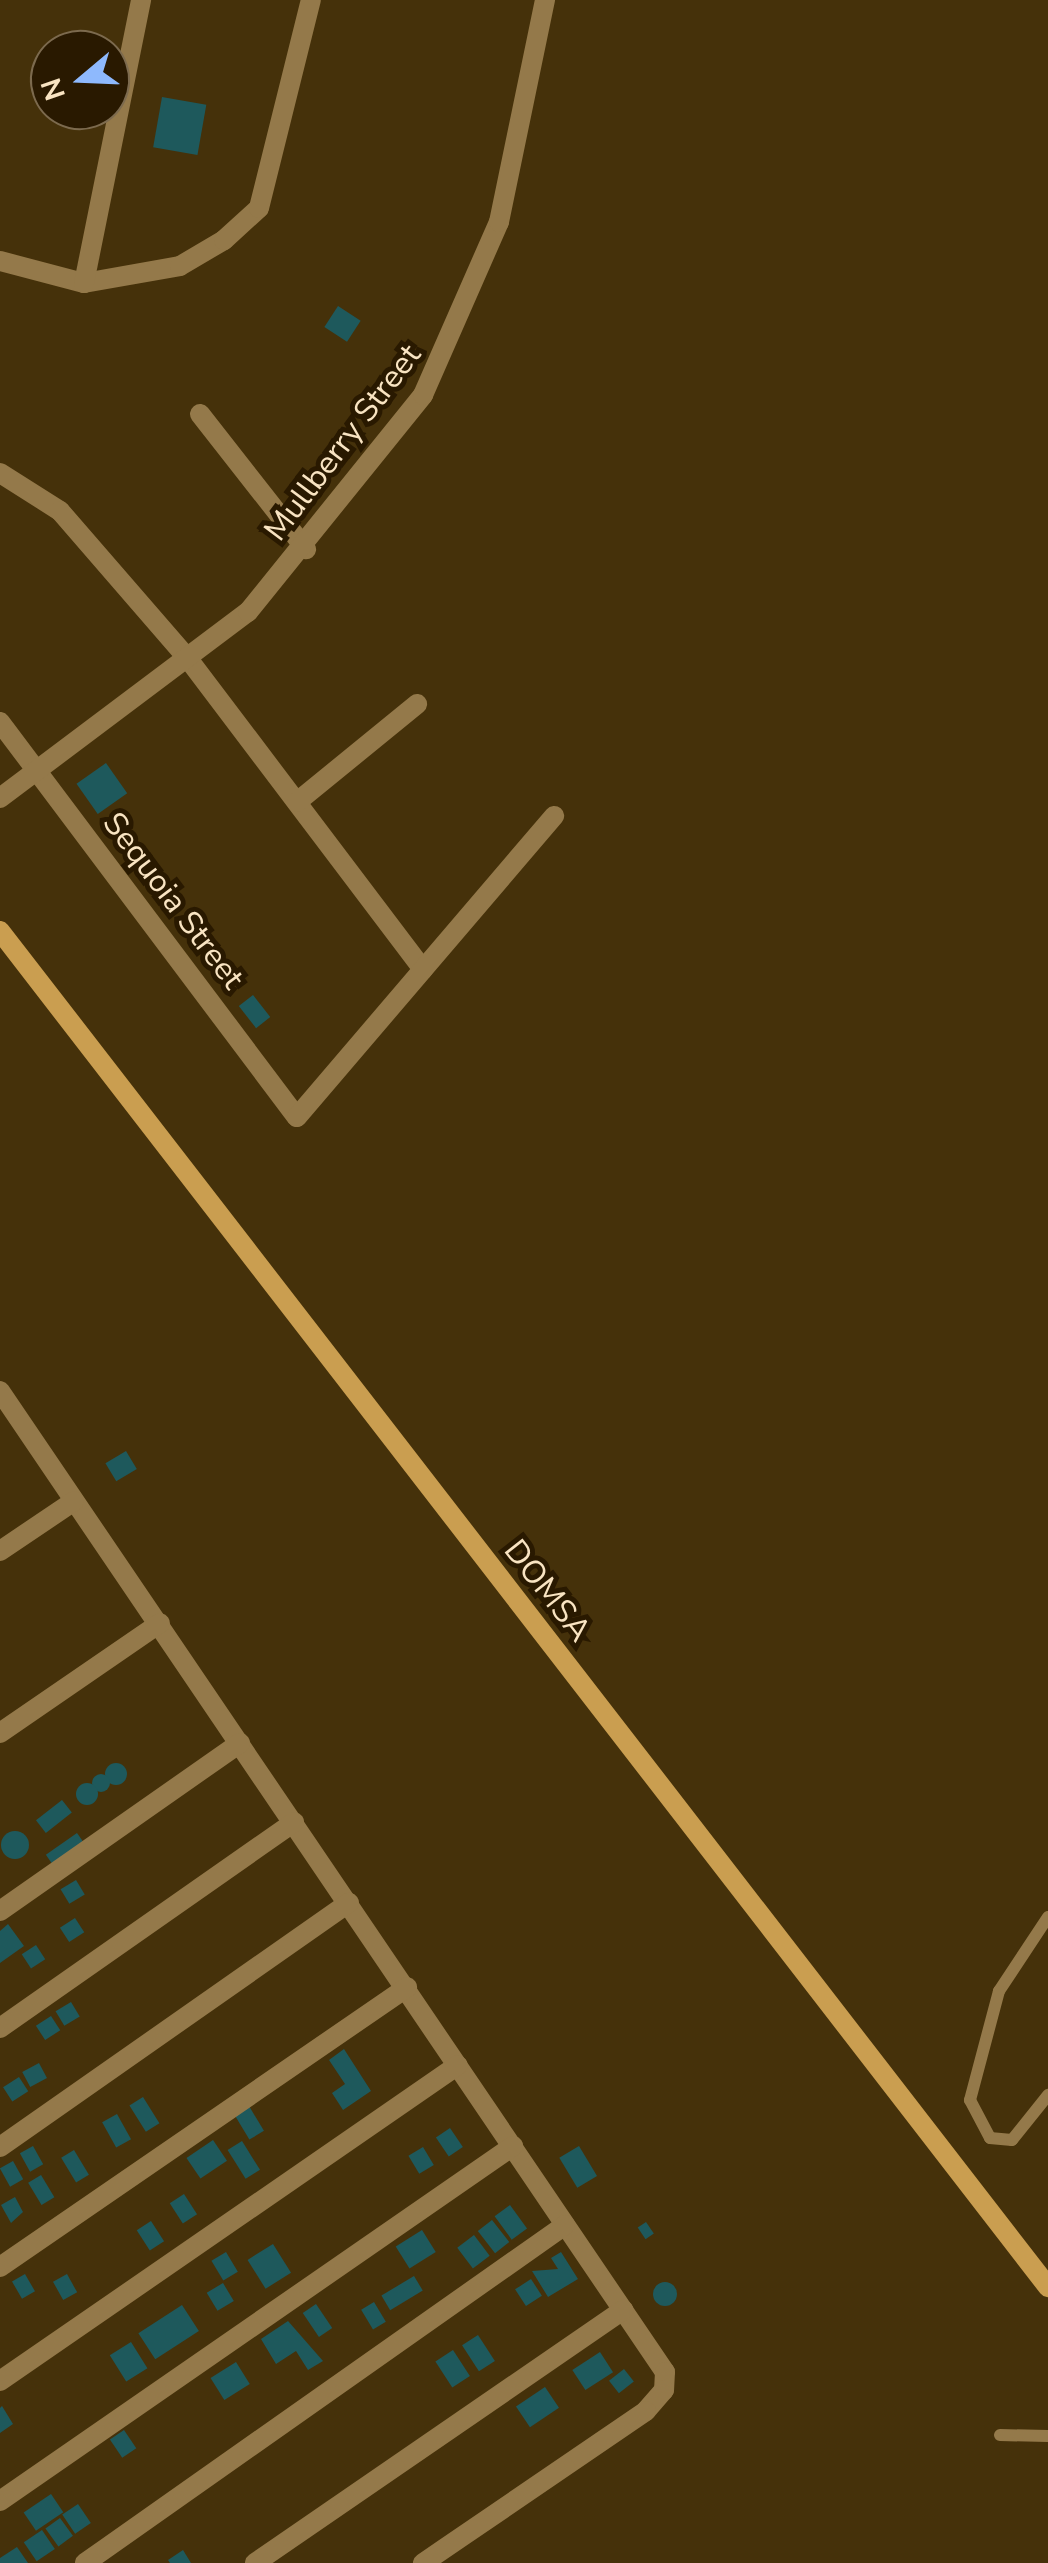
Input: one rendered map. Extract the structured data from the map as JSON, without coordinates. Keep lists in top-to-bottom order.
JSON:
{
  "streets": {
    "main road": ["DOMSA"],
    "street": ["Mullberry Street", "Sequoia Street"]
  },
  "crossings": [
    ["Mullberry Street", "Sequoia Street"]
  ],
  "north": "left"
}
